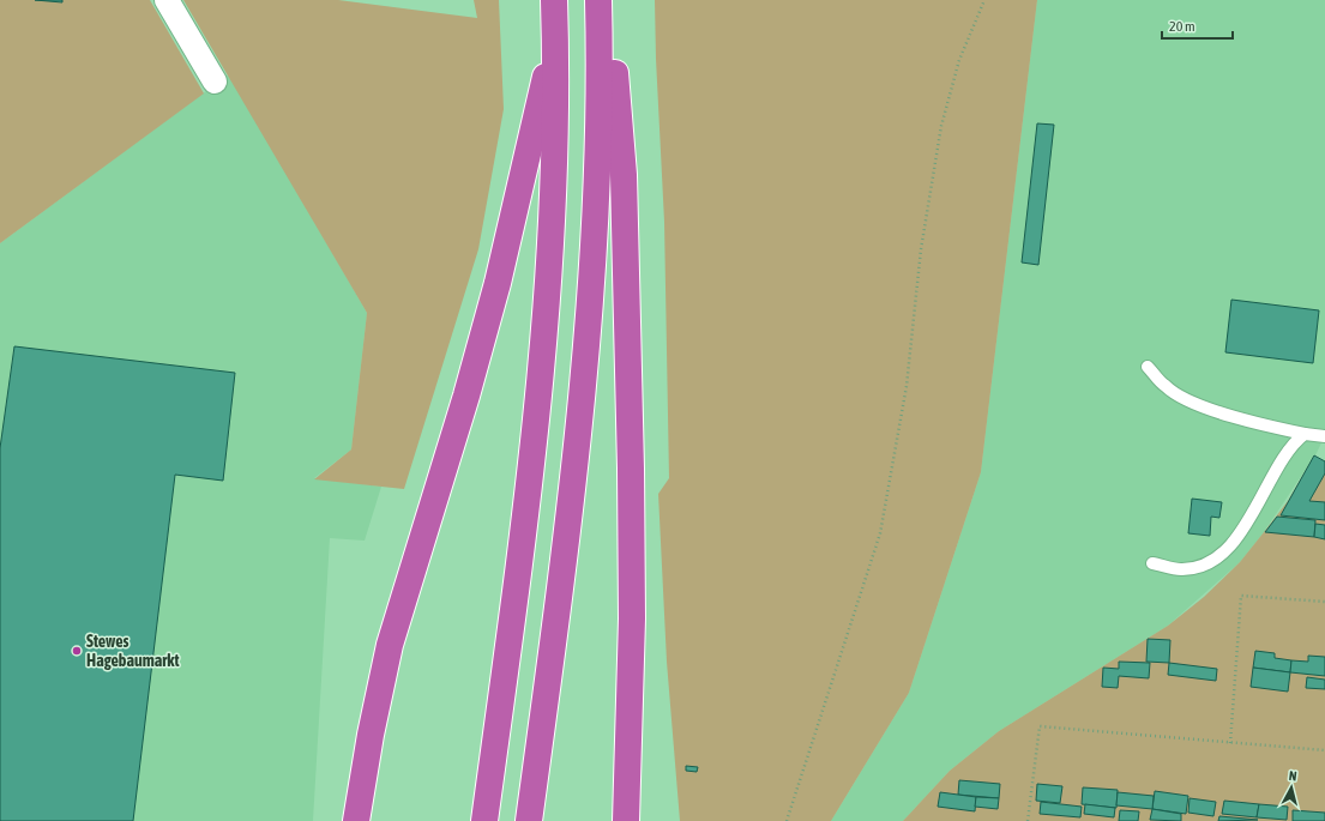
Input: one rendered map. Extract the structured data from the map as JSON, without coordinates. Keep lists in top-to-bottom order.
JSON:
{
  "places": ["Stewes Hagebaumarkt"],
  "scale_bar": "20 m",
  "north": "top"
}
